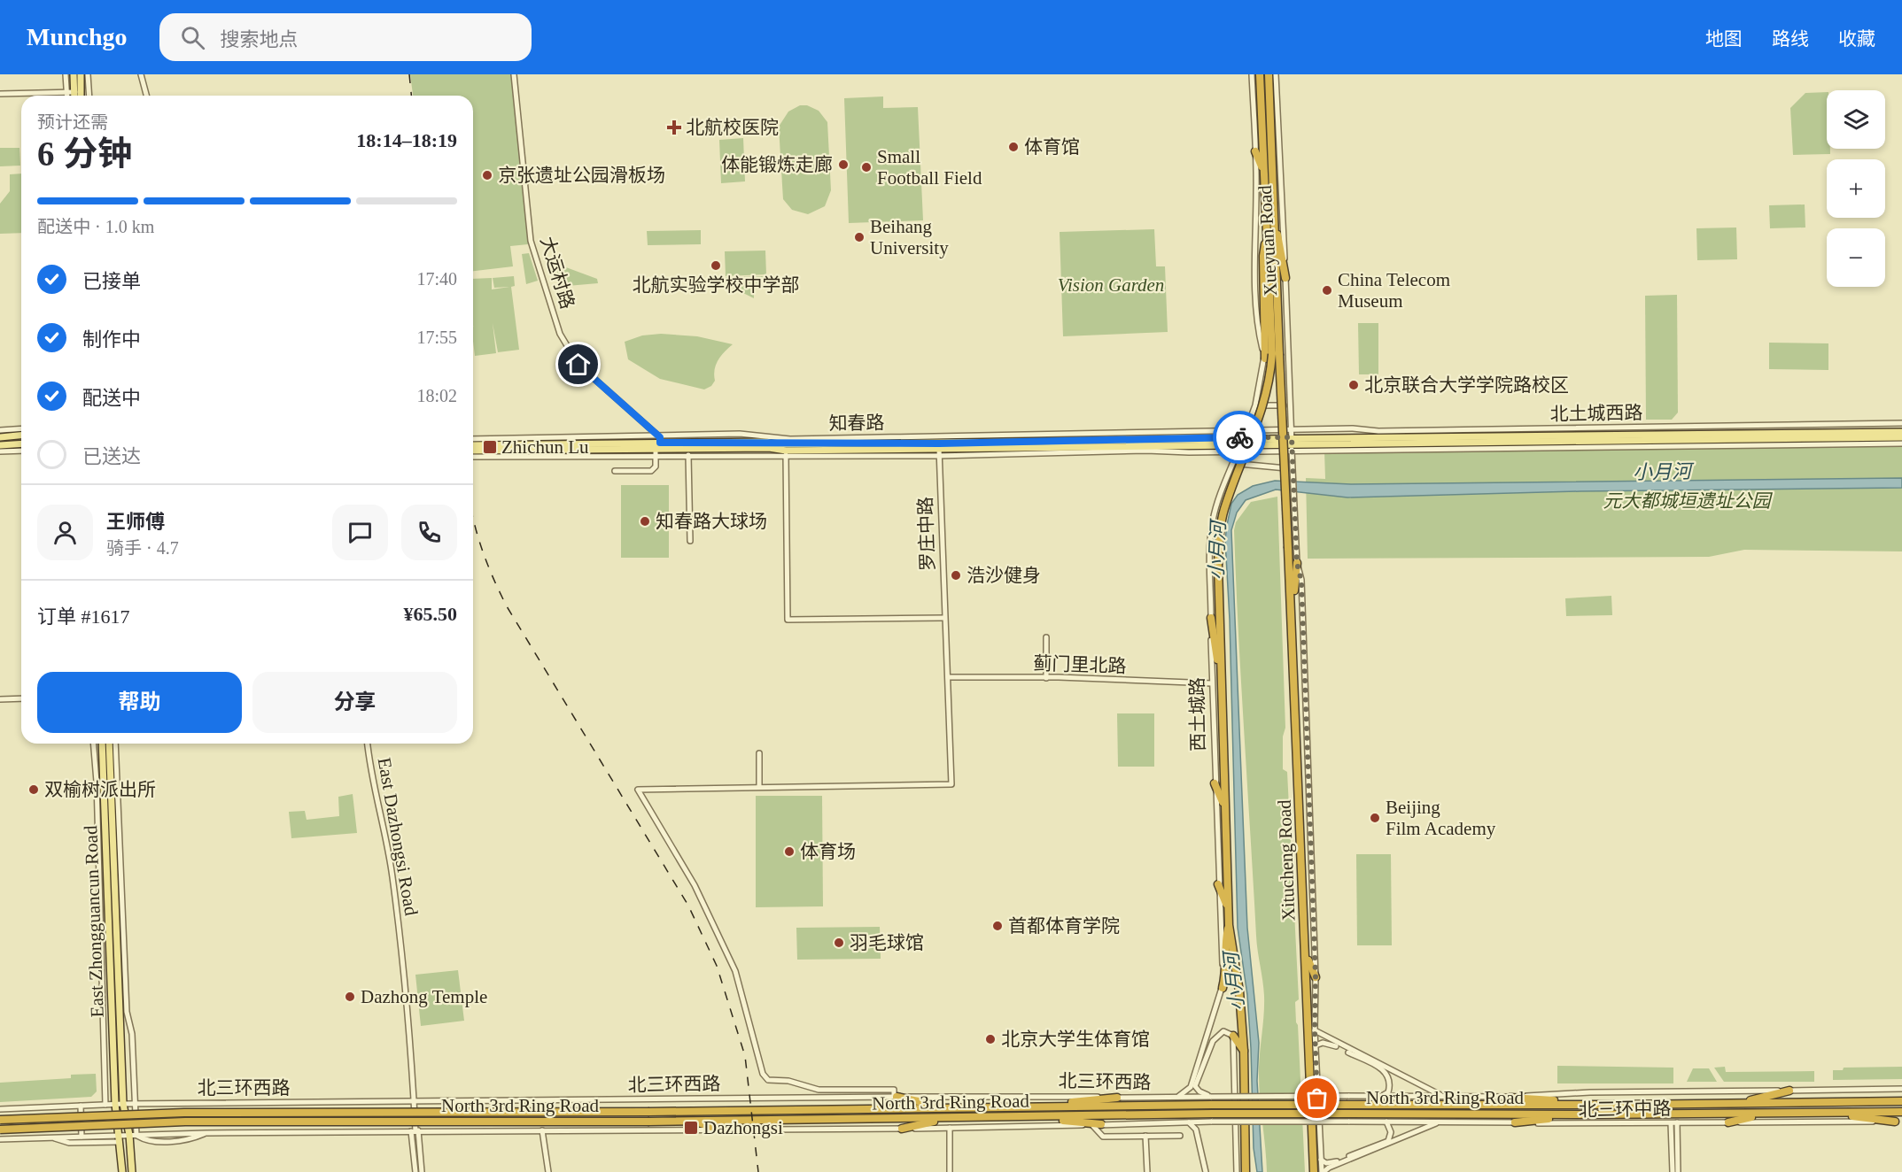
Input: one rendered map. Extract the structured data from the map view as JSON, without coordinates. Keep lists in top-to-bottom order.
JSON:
{
  "streets": {
    "highway": ["Xueyuan Road", "Xitucheng Road", "North 3rd Ring Road"],
    "main road": ["北土城西路", "East Zhongguancun Road"],
    "street": [
      "大运村路",
      "知春路",
      "罗庄中路",
      "蓟门里北路",
      "西土城路",
      "East Dazhongsi Road",
      "北三环西路",
      "北三环中路"
    ]
  },
  "crossings": [
    ["Xueyuan Road", "北土城西路"],
    ["Xueyuan Road", "西土城路"],
    ["Xueyuan Road", "Xitucheng Road"],
    ["大运村路", "知春路"],
    ["北土城西路", "知春路"],
    ["北土城西路", "罗庄中路"],
    ["北土城西路", "西土城路"],
    ["知春路", "西土城路"],
    ["罗庄中路", "蓟门里北路"],
    ["蓟门里北路", "西土城路"],
    ["西土城路", "Xitucheng Road"],
    ["East Dazhongsi Road", "北三环西路"],
    ["East Zhongguancun Road", "北三环西路"],
    ["北三环西路", "North 3rd Ring Road"],
    ["North 3rd Ring Road", "北三环中路"]
  ],
  "water": ["小月河"],
  "parks": ["Vision Garden", "元大都城垣遗址公园"],
  "places": {
    "health": ["北航校医院"],
    "other": [
      "体育馆",
      "体能锻炼走廊",
      "Small Football Field",
      "京张遗址公园滑板场",
      "Beihang University",
      "北航实验学校中学部",
      "China Telecom Museum",
      "北京联合大学学院路校区",
      "知春路大球场",
      "浩沙健身",
      "双榆树派出所",
      "Beijing Film Academy",
      "体育场",
      "首都体育学院",
      "羽毛球馆",
      "Dazhong Temple",
      "北京大学生体育馆"
    ],
    "transit": ["Zhichun Lu", "Dazhongsi"]
  },
  "page": {
    "header": "Munchgo",
    "search": "搜索地点",
    "nav": ["地图", "路线", "收藏"],
    "map_buttons": ["+", "−"],
    "heading": ["6 分钟", "预计还需", "18:14–18:19"],
    "panel": [
      "王师傅",
      "骑手 · 4.7",
      "订单 #1617",
      "¥65.50"
    ],
    "bar": "配送中 · 1.0 km",
    "list": [
      ["已接单", "17:40"],
      ["制作中", "17:55"],
      ["配送中", "18:02"],
      "已送达"
    ],
    "buttons": ["帮助", "分享"]
  }
}
